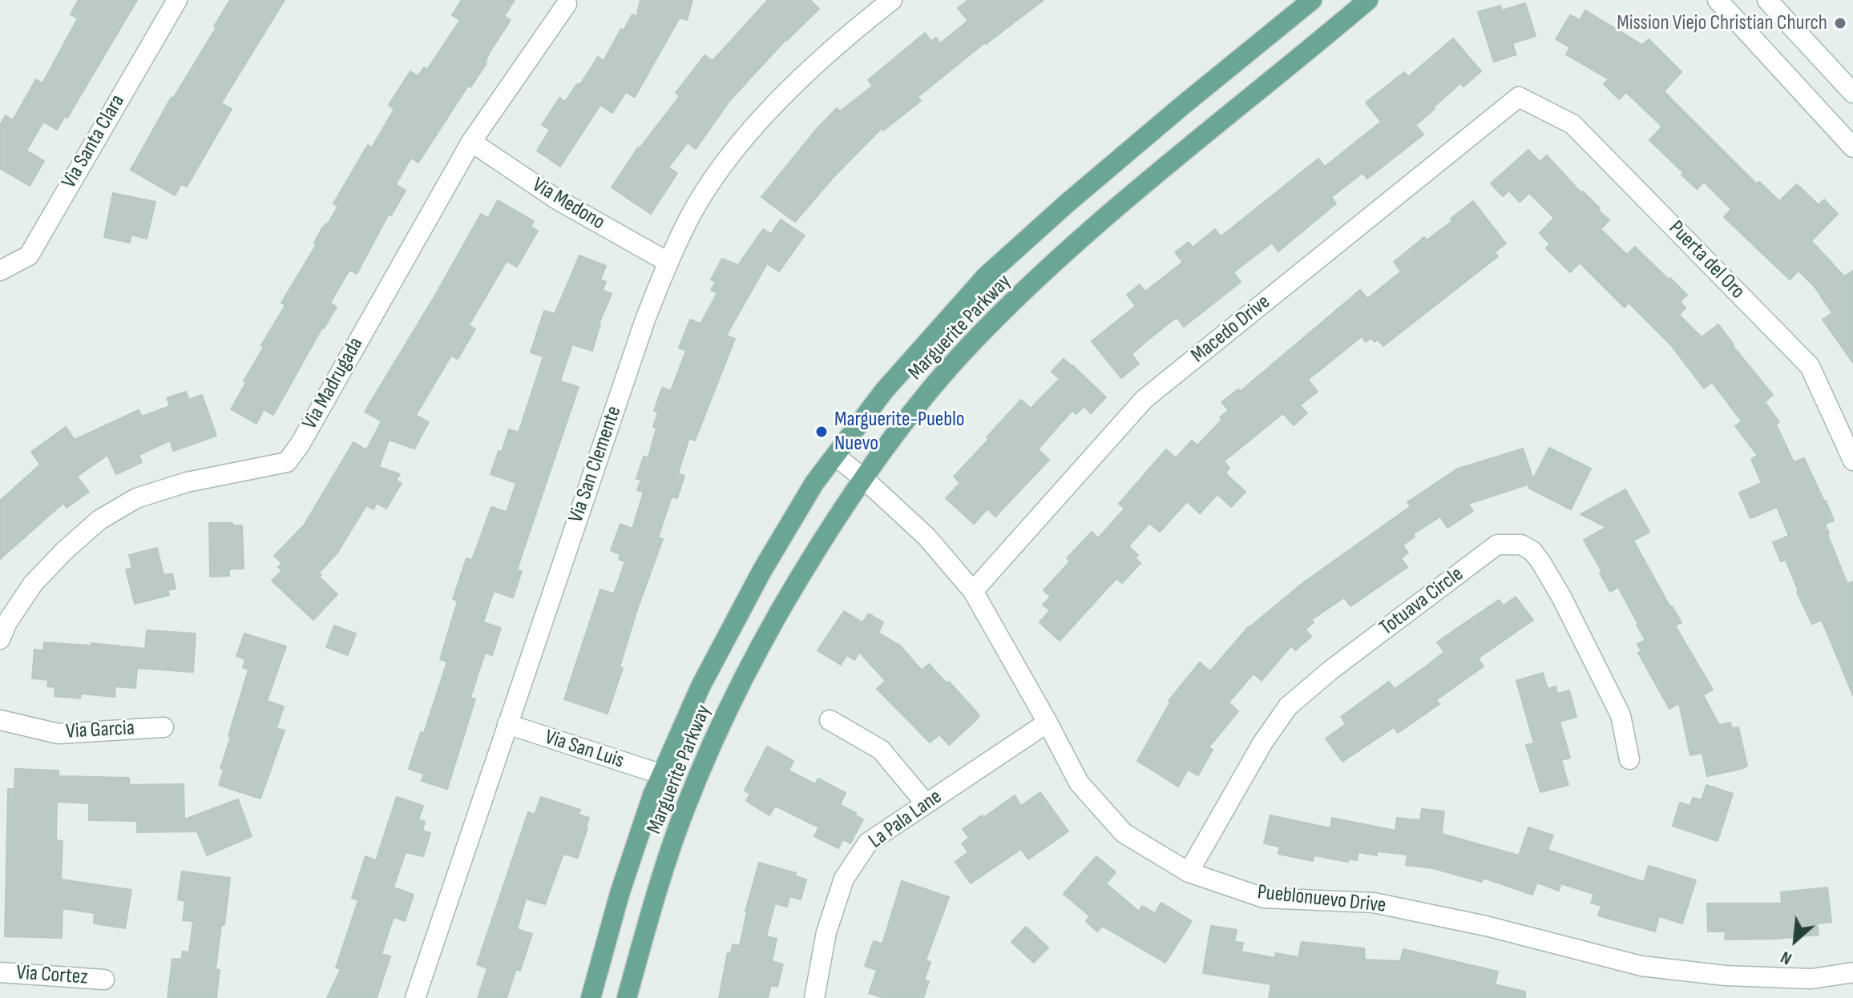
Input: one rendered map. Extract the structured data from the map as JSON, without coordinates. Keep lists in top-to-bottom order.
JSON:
{
  "streets": {
    "main road": ["Marguerite Parkway"],
    "street": [
      "Via Santa Clara",
      "Via Medono",
      "Puerta del Oro",
      "Macedo Drive",
      "Via Madrugada",
      "Via San Clemente",
      "Totuava Circle",
      "Via Garcia",
      "Via San Luis",
      "La Pala Lane",
      "Pueblonuevo Drive",
      "Via Cortez"
    ]
  },
  "crossings": [
    ["Via Medono", "Via Madrugada"],
    ["Via Medono", "Via San Clemente"],
    ["Puerta del Oro", "Macedo Drive"],
    ["Marguerite Parkway", "Via San Luis"],
    ["Marguerite Parkway", "Pueblonuevo Drive"],
    ["Macedo Drive", "Pueblonuevo Drive"],
    ["Via San Clemente", "Via San Luis"],
    ["Totuava Circle", "Pueblonuevo Drive"],
    ["La Pala Lane", "Pueblonuevo Drive"]
  ],
  "places": ["Mission Viejo Christian Church", "Marguerite-Pueblo Nuevo"],
  "north": "bottom left"
}
